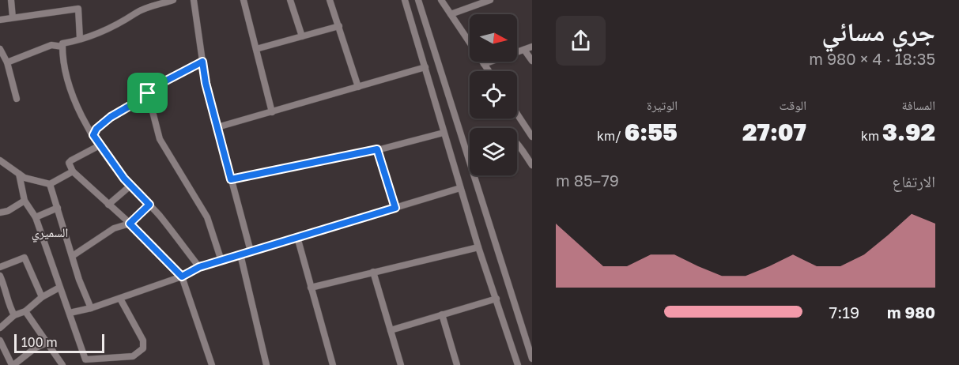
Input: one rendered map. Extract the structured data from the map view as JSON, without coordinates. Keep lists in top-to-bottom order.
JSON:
{
  "districts": ["السميري"],
  "scale_bar": "100 m",
  "north": "right",
  "page": {
    "heading": ["جري مسائي", "18:35 · 4 × 980 m"],
    "stats": [
      ["المسافة", "3.92 km"],
      ["الوقت", "27:07"],
      ["الوتيرة", "6:55 /km"]
    ],
    "chart": ["الارتفاع", "79–85 m"],
    "list": [
      {
        "name": "980 m",
        "note": "7:19"
      }
    ],
    "scale": "100 m"
  }
}
